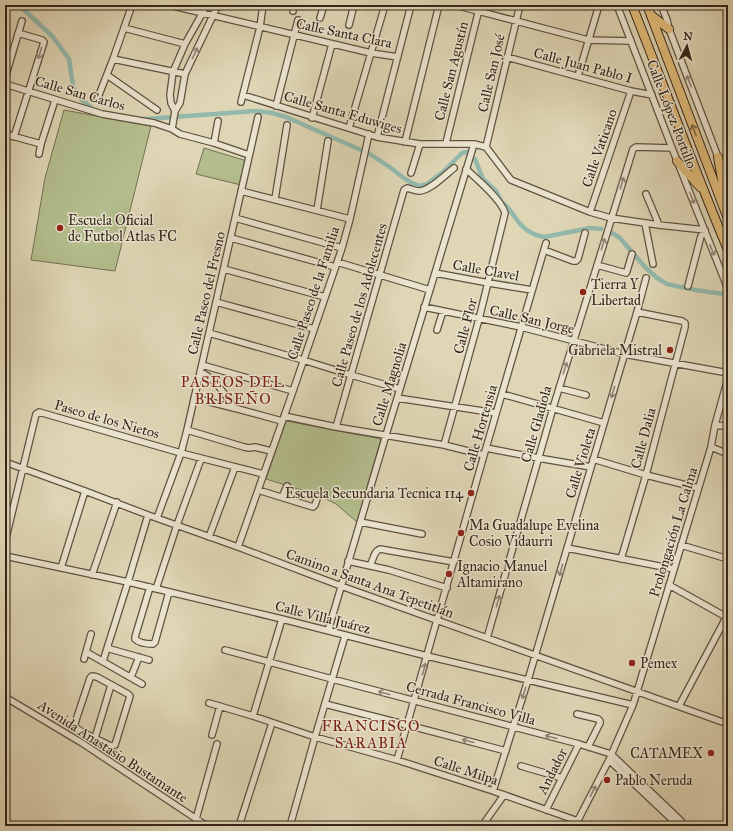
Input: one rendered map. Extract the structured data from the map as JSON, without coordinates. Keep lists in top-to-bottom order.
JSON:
{
  "streets": {
    "street": [
      "Calle Santa Clara",
      "Calle Juan Pablo I",
      "Calle San Agustín",
      "Calle San José",
      "Calle San Carlos",
      "Calle Santa Eduwiges",
      "Calle López Portillo",
      "Calle Vaticano",
      "Calle Clavel",
      "Calle Paseo del Fresno",
      "Calle Paseo de la Familia",
      "Calle Paseo de los Adolecentes",
      "Calle San Jorge",
      "Calle Flor",
      "Calle Magnolia",
      "Paseo de los Nietos",
      "Calle Gladiola",
      "Calle Hortensia",
      "Calle Dalia",
      "Calle Violeta",
      "Prolongación La Calma",
      "Camino a Santa Ana Tepetitlán",
      "Calle Villa Juárez",
      "Cerrada Francisco Villa",
      "Avenida Anastasio Bustamante",
      "Calle Milpa",
      "Andador"
    ]
  },
  "crossings": [
    ["Calle Juan Pablo I", "Calle San José"],
    ["Calle Juan Pablo I", "Calle López Portillo"],
    ["Calle Juan Pablo I", "Calle Vaticano"],
    ["Calle San Agustín", "Calle Santa Eduwiges"],
    ["Calle San José", "Calle Santa Eduwiges"],
    ["Calle San Carlos", "Calle Paseo del Fresno"],
    ["Calle Santa Eduwiges", "Calle Paseo de la Familia"],
    ["Calle Santa Eduwiges", "Calle Magnolia"],
    ["Calle López Portillo", "Calle Gladiola"],
    ["Calle Clavel", "Calle Flor"],
    ["Calle Clavel", "Calle Magnolia"],
    ["Calle Clavel", "Calle Hortensia"],
    ["Calle Paseo del Fresno", "Paseo de los Nietos"],
    ["Calle Paseo del Fresno", "Camino a Santa Ana Tepetitlán"],
    ["Calle Paseo de la Familia", "Camino a Santa Ana Tepetitlán"],
    ["Calle San Jorge", "Calle Flor"],
    ["Calle San Jorge", "Calle Magnolia"],
    ["Calle San Jorge", "Calle Gladiola"],
    ["Calle San Jorge", "Calle Hortensia"],
    ["Calle San Jorge", "Calle Dalia"],
    ["Calle San Jorge", "Calle Violeta"],
    ["Calle Flor", "Calle Magnolia"],
    ["Calle Magnolia", "Camino a Santa Ana Tepetitlán"],
    ["Calle Magnolia", "Calle Villa Juárez"],
    ["Paseo de los Nietos", "Camino a Santa Ana Tepetitlán"],
    ["Calle Gladiola", "Camino a Santa Ana Tepetitlán"],
    ["Calle Hortensia", "Camino a Santa Ana Tepetitlán"],
    ["Calle Hortensia", "Calle Villa Juárez"],
    ["Calle Hortensia", "Cerrada Francisco Villa"],
    ["Calle Hortensia", "Calle Milpa"],
    ["Calle Dalia", "Calle Violeta"],
    ["Calle Violeta", "Camino a Santa Ana Tepetitlán"],
    ["Calle Violeta", "Calle Villa Juárez"],
    ["Calle Violeta", "Cerrada Francisco Villa"],
    ["Calle Violeta", "Calle Milpa"],
    ["Prolongación La Calma", "Camino a Santa Ana Tepetitlán"],
    ["Prolongación La Calma", "Calle Villa Juárez"],
    ["Prolongación La Calma", "Cerrada Francisco Villa"],
    ["Prolongación La Calma", "Calle Milpa"],
    ["Cerrada Francisco Villa", "Andador"],
    ["Calle Milpa", "Andador"]
  ],
  "one_way": ["Calle Gladiola", "Calle Violeta"],
  "districts": ["PASEOS DEL BRISEÑO", "FRANCISCO SARABIA"],
  "places": [
    "Escuela Oficial de Futbol Atlas FC",
    "Tierra Y Libertad",
    "Gabriela Mistral",
    "Escuela Secundaria Tecnica 114",
    "Ma Guadalupe Evelina Cosio Vidaurri",
    "Ignacio Manuel Altamirano",
    "Pemex",
    "CATAMEX",
    "Pablo Neruda"
  ],
  "north": "top"
}
